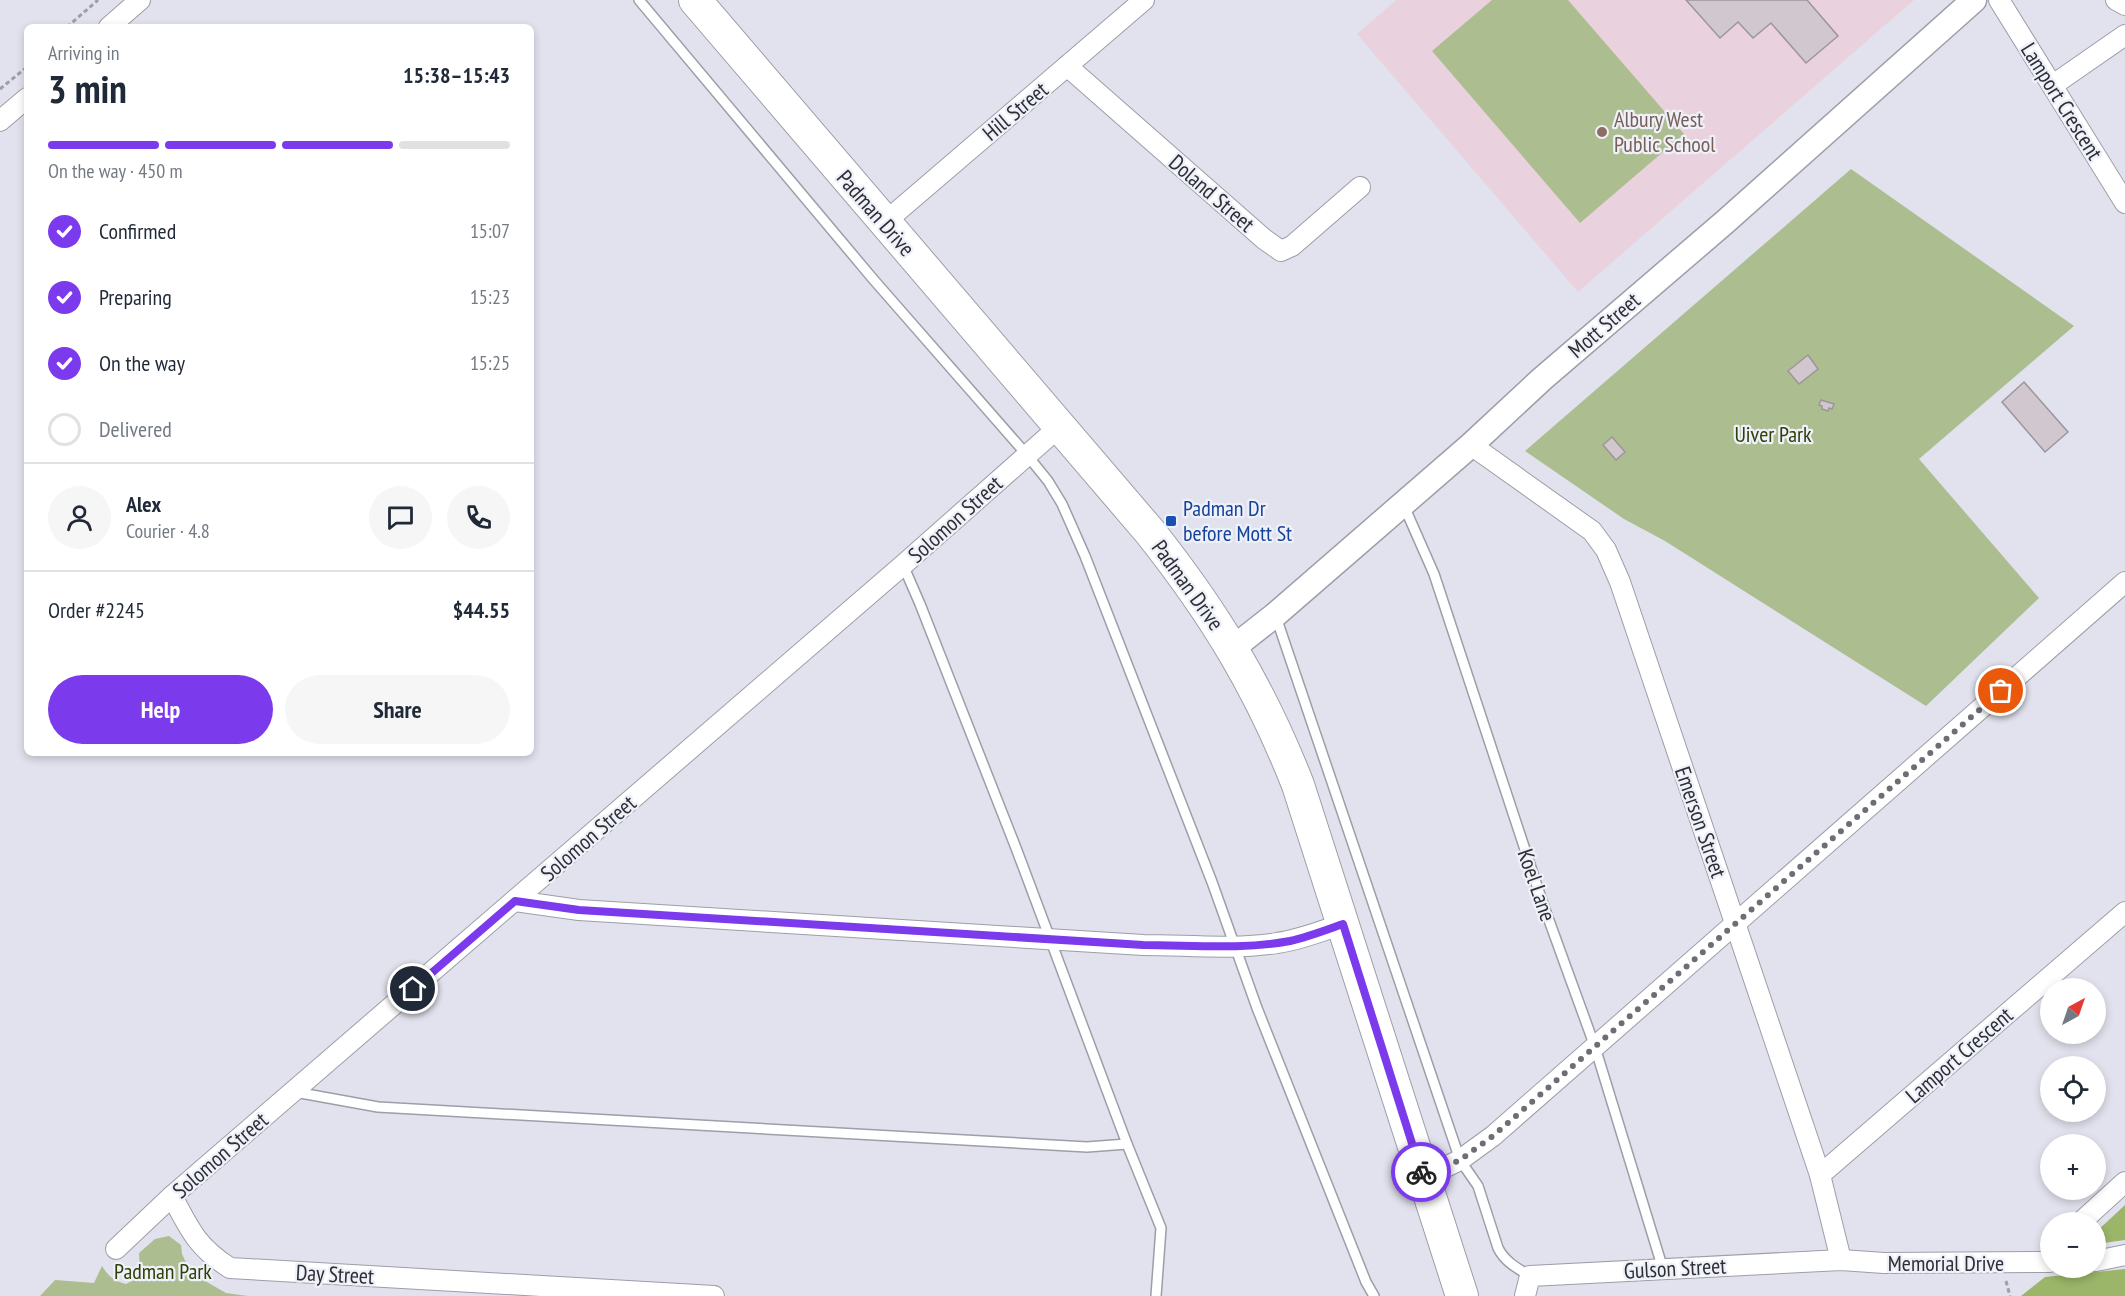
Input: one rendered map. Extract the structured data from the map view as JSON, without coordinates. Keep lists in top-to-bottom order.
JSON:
{
  "streets": {
    "main road": ["Padman Drive"],
    "street": [
      "Lamport Crescent",
      "Hill Street",
      "Doland Street",
      "Mott Street",
      "Solomon Street",
      "Emerson Street",
      "Memorial Drive",
      "Gulson Street",
      "Day Street"
    ],
    "lane": ["Koel Lane"]
  },
  "crossings": [
    ["Lamport Crescent", "Emerson Street"],
    ["Hill Street", "Doland Street"],
    ["Hill Street", "Padman Drive"],
    ["Padman Drive", "Mott Street"],
    ["Padman Drive", "Solomon Street"],
    ["Mott Street", "Emerson Street"],
    ["Mott Street", "Koel Lane"],
    ["Solomon Street", "Day Street"],
    ["Emerson Street", "Memorial Drive"],
    ["Emerson Street", "Gulson Street"],
    ["Koel Lane", "Gulson Street"],
    ["Memorial Drive", "Gulson Street"]
  ],
  "parks": ["Uiver Park", "Padman Park"],
  "places": {
    "other": ["Albury West Public School"],
    "transit": ["Padman Dr before Mott St"]
  },
  "north": "top right",
  "page": {
    "heading": ["3 min", "Arriving in", "15:38–15:43"],
    "panel": [
      "Alex",
      "Courier · 4.8",
      "Order #2245",
      "$44.55"
    ],
    "bar": "On the way · 450 m",
    "list": [
      ["Confirmed", "15:07"],
      ["Preparing", "15:23"],
      ["On the way", "15:25"],
      "Delivered"
    ],
    "buttons": ["Help", "Share"],
    "map_buttons": ["+", "−"]
  }
}
